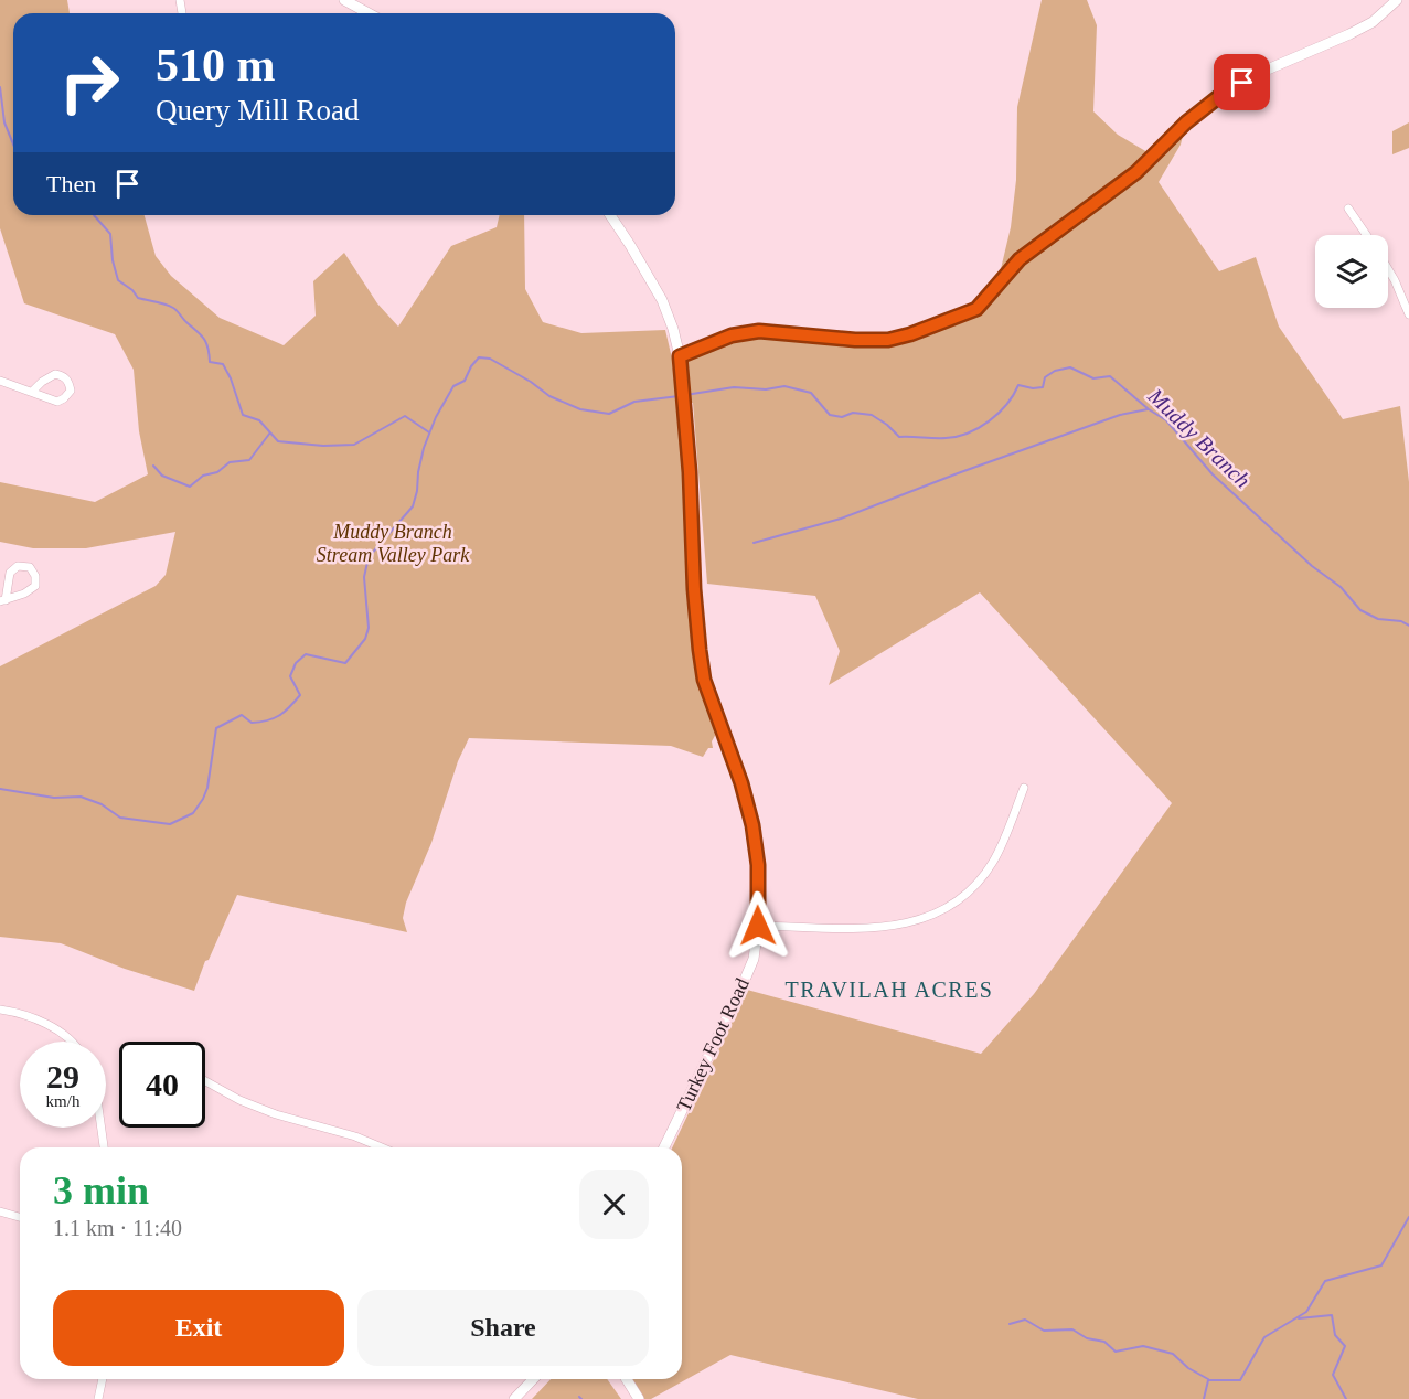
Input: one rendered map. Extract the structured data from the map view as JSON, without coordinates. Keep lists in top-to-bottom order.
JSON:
{
  "streets": {
    "street": ["Turkey Foot Road"]
  },
  "districts": ["TRAVILAH ACRES"],
  "water": ["Muddy Branch"],
  "parks": ["Muddy Branch Stream Valley Park"],
  "page": {
    "turn": ["510 m", "Query Mill Road"],
    "then": "Then",
    "speed": "29 km/h",
    "limit": "40",
    "heading": ["3 min", "1.1 km · 11:40"],
    "buttons": ["Exit", "Share"]
  }
}
